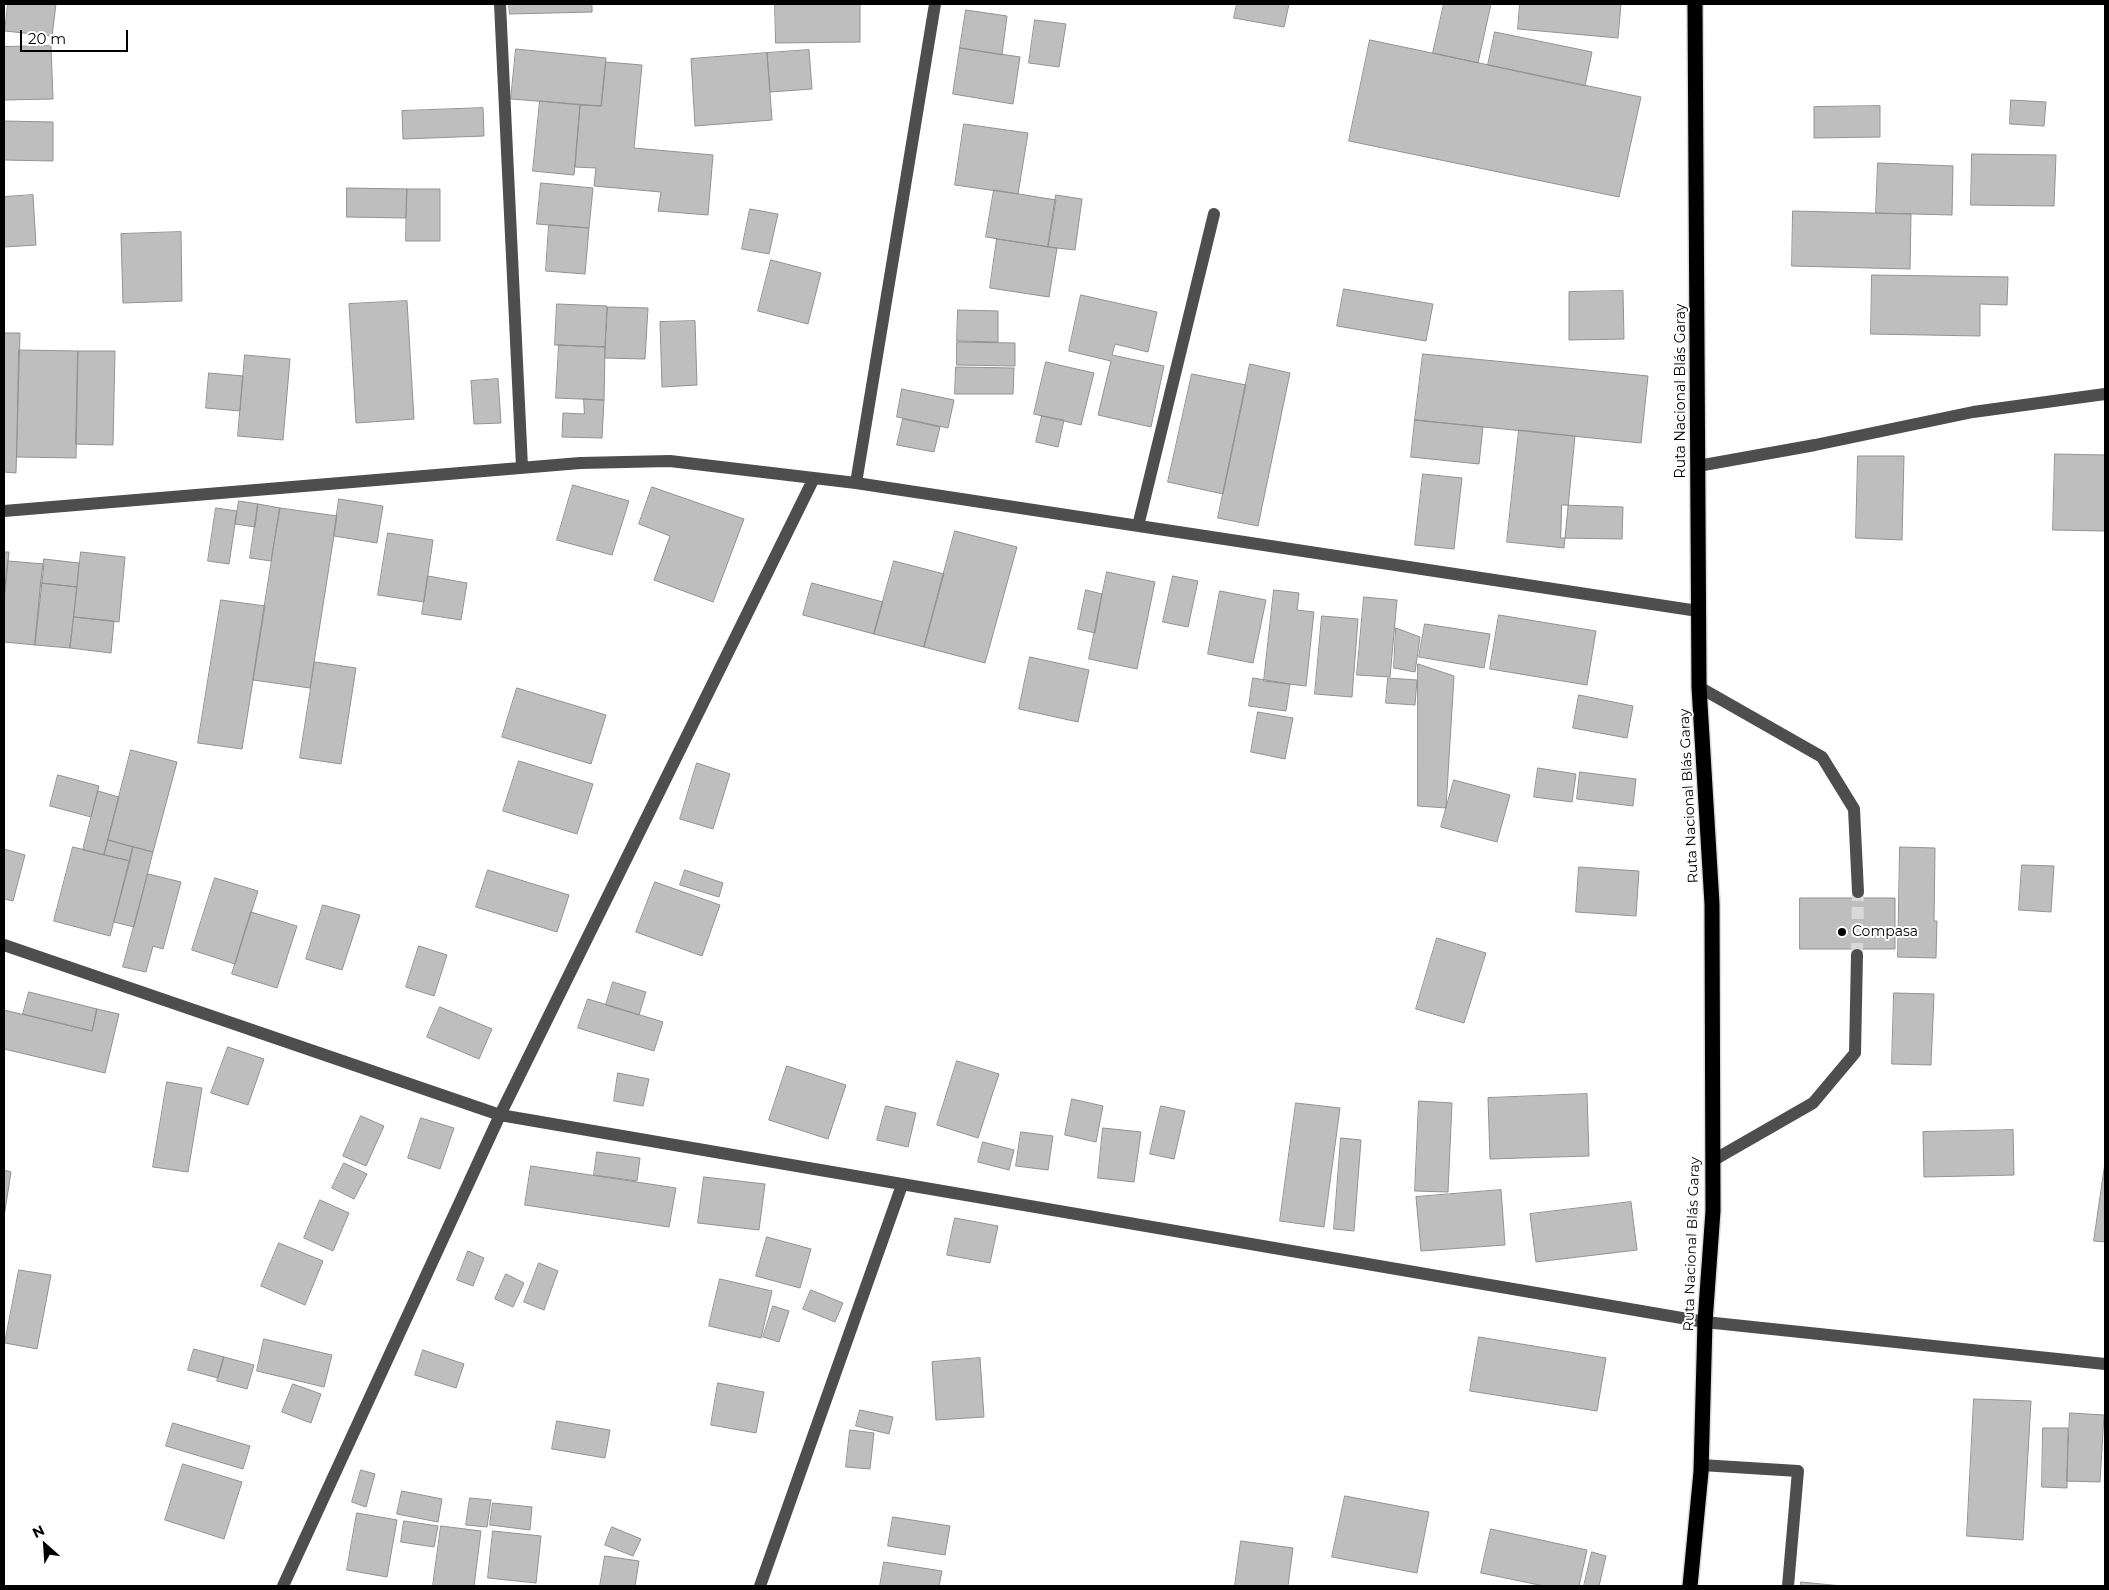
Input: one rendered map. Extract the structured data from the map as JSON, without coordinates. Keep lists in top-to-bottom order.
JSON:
{
  "streets": {
    "highway": ["Ruta Nacional Blás Garay"]
  },
  "places": ["Compasa"],
  "scale_bar": "20 m",
  "north": "top left"
}
